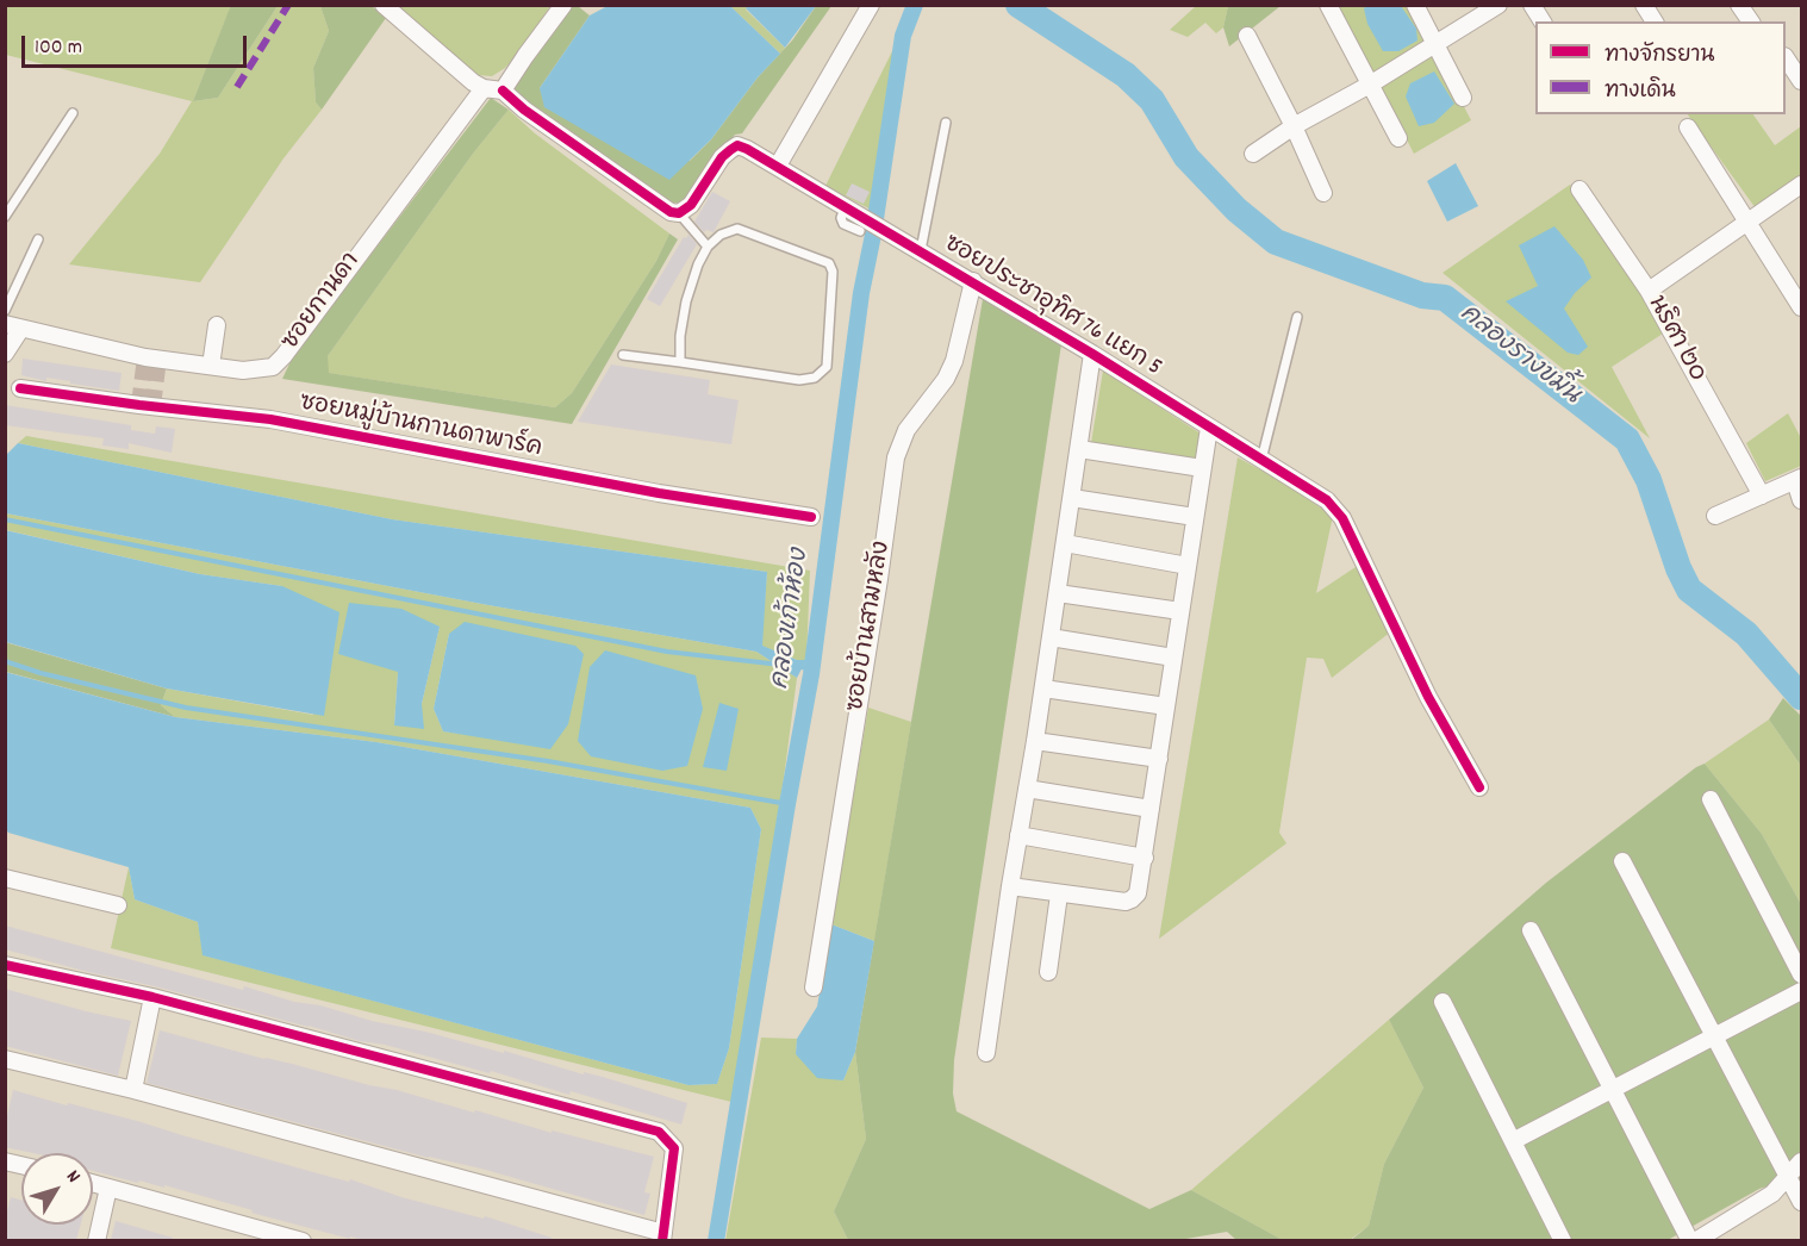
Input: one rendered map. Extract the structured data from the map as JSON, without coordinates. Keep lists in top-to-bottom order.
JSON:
{
  "streets": {
    "street": [
      "ซอยกานดา",
      "ซอยประชาอุทิศ 76 แยก 5",
      "นริศา ๒๐",
      "ซอยหมู่บ้านกานดาพาร์ค",
      "ซอยบ้านสามหลัง"
    ]
  },
  "crossings": [
    ["ซอยประชาอุทิศ 76 แยก 5", "ซอยบ้านสามหลัง"]
  ],
  "water": ["คลองรางขมิ้น", "คลองเก้าห้อง"],
  "legend": ["ทางจักรยาน", "ทางเดิน"],
  "scale_bar": "100 m",
  "north": "top right"
}
